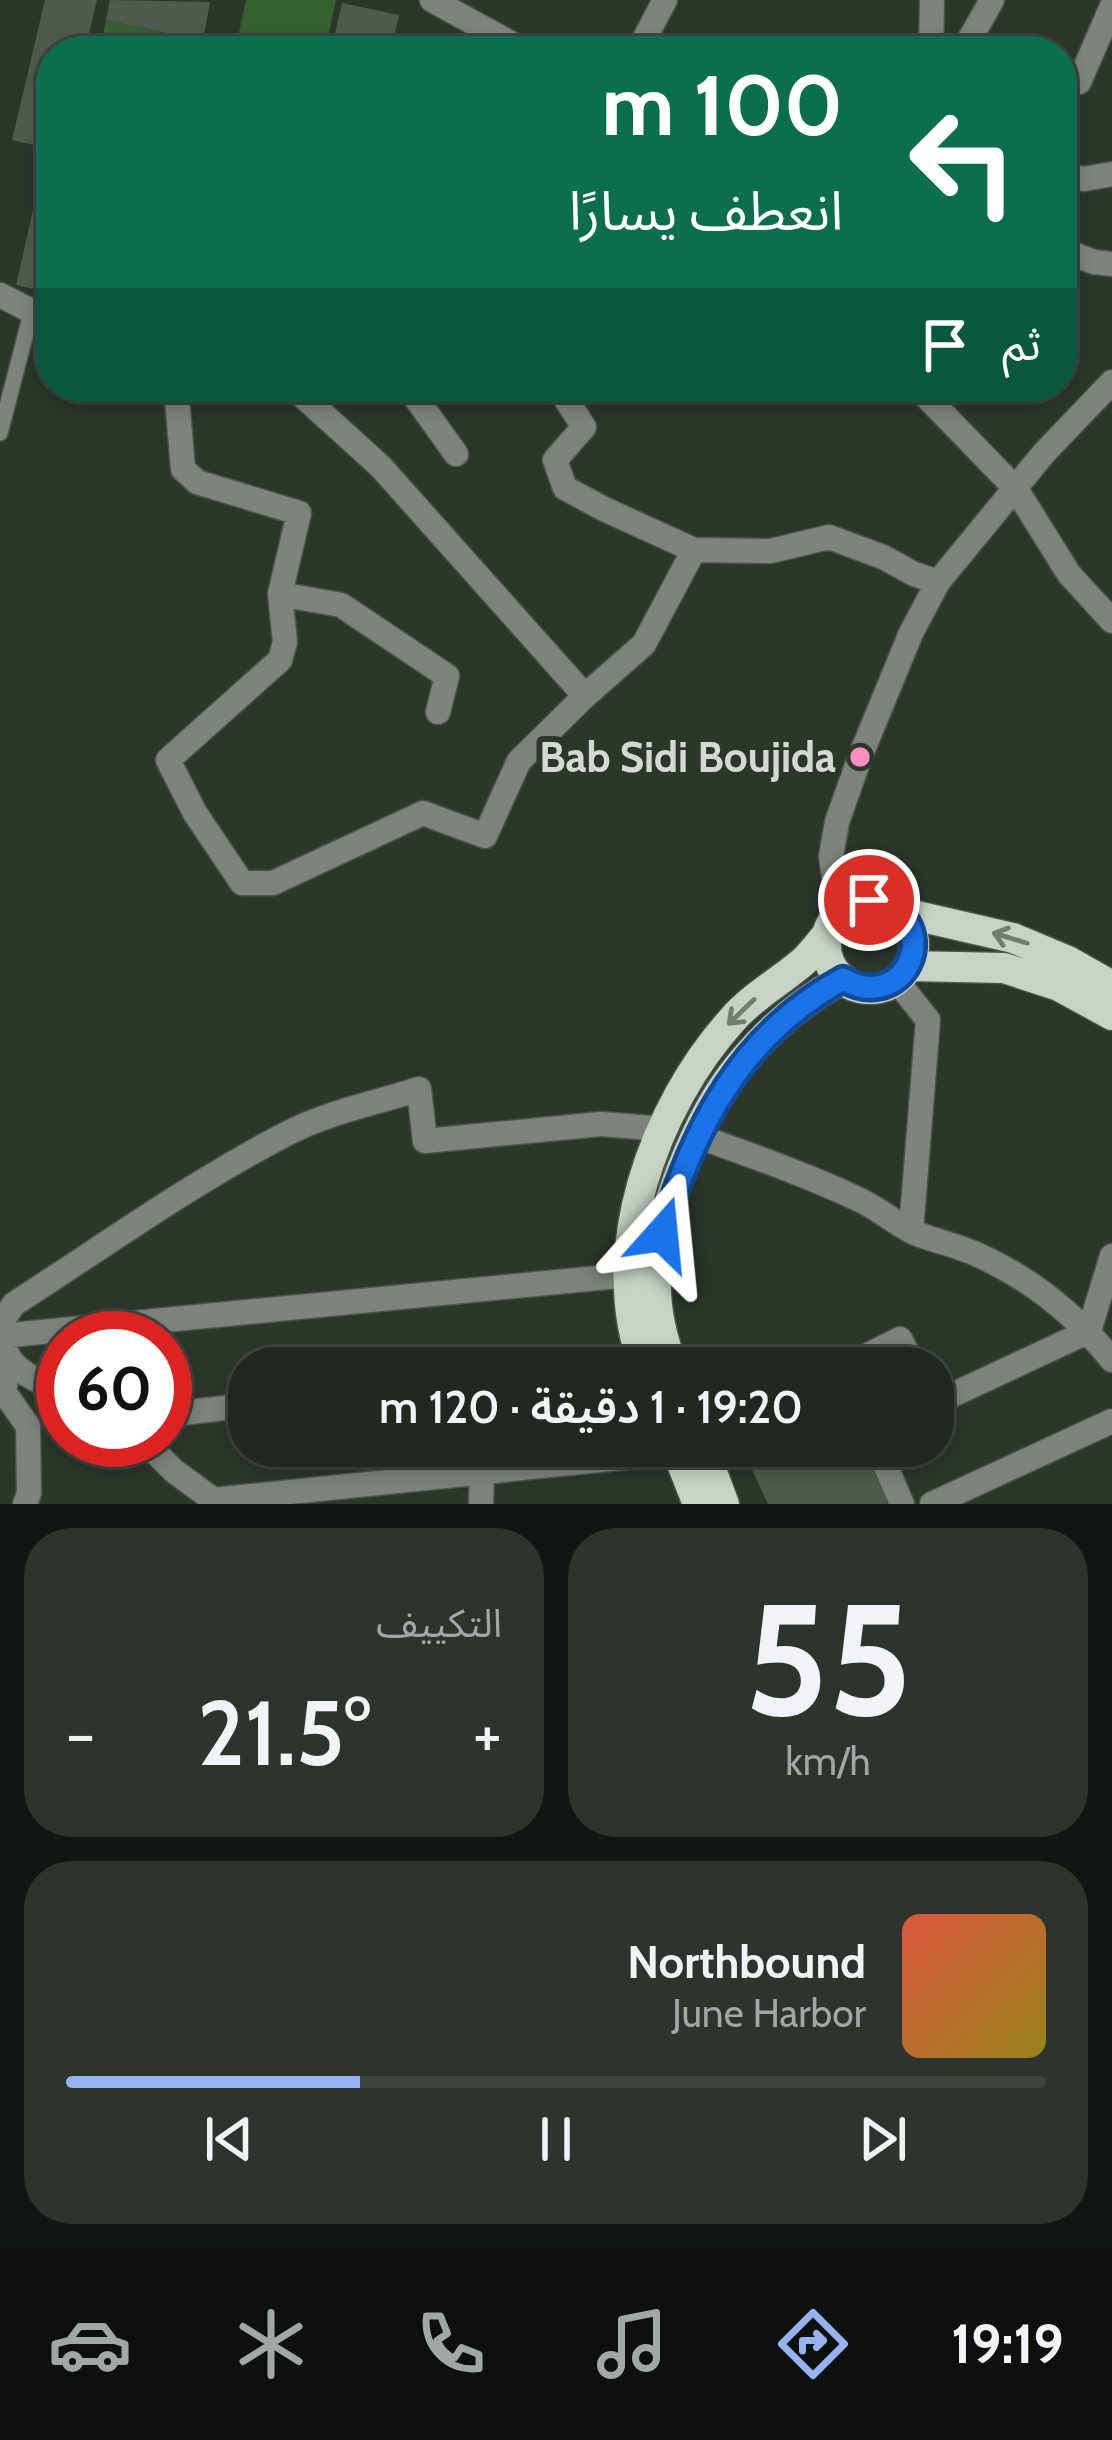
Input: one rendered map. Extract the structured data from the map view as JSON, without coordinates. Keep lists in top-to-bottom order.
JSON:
{
  "places": ["Bab Sidi Boujida"],
  "page": {
    "turn": ["100 m", "انعطف يسارًا"],
    "then": "ثم",
    "limit": "60",
    "trip": "19:20 · 1 دقيقة · 120 m",
    "tile": [
      ["55", "km/h"],
      "التكييف"
    ],
    "heat": ["−", "21.5°", "+"],
    "song": ["Northbound", "June Harbor"],
    "tabs": "19:19"
  }
}
